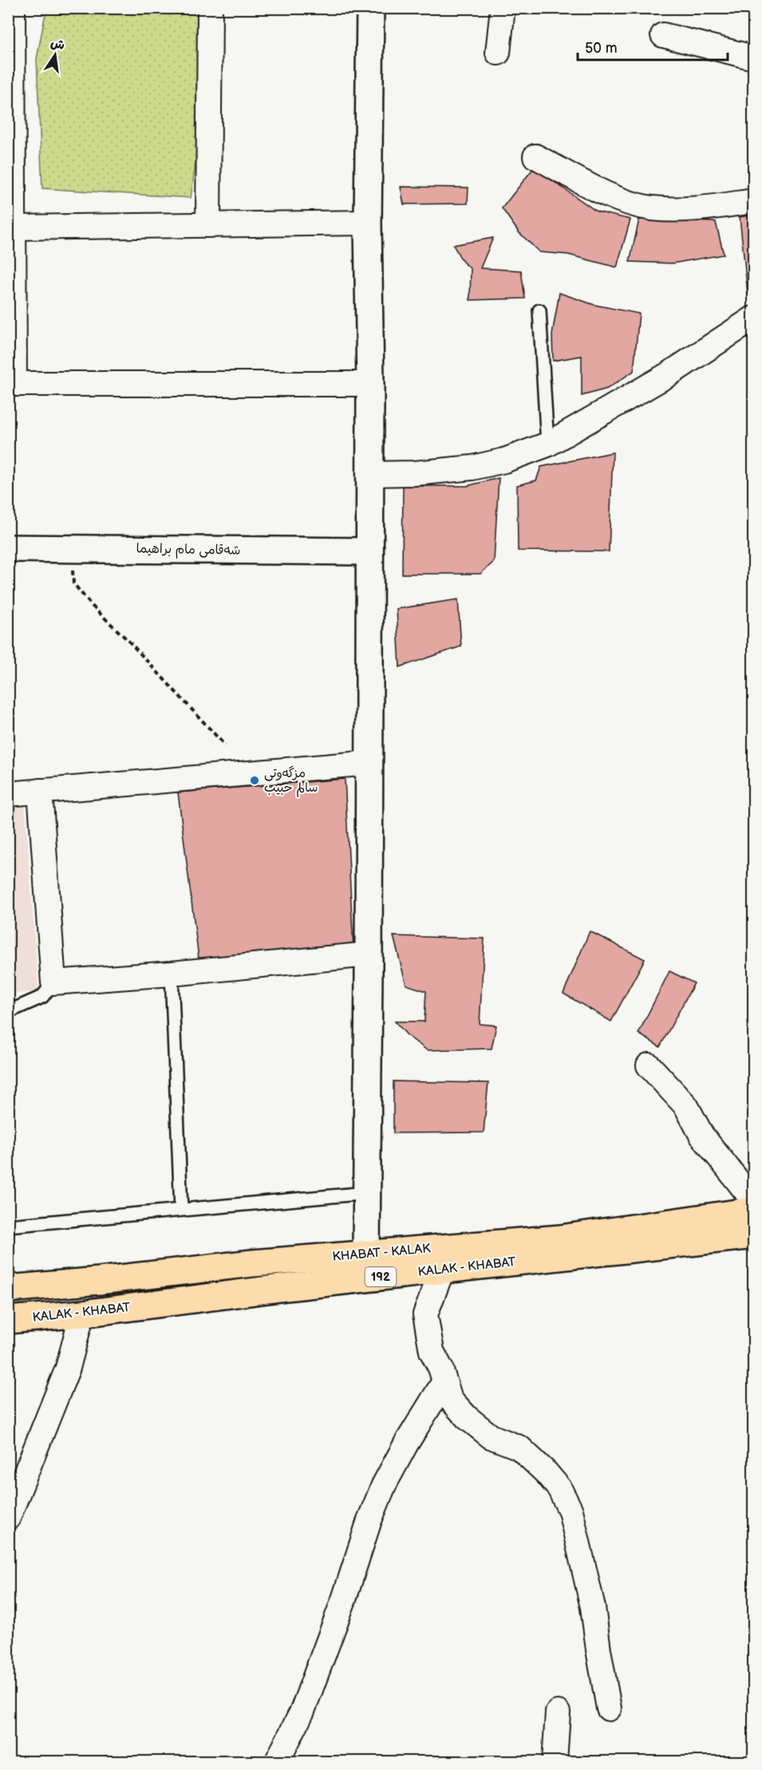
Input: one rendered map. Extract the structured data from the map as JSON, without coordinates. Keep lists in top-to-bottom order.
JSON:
{
  "streets": {
    "main road": ["KHABAT - KALAK", "KALAK - KHABAT", "192"],
    "street": ["شەقامی مام براهیما"]
  },
  "places": ["مزگەوتی سالم حبیب"],
  "scale_bar": "50 m",
  "north": "top"
}
